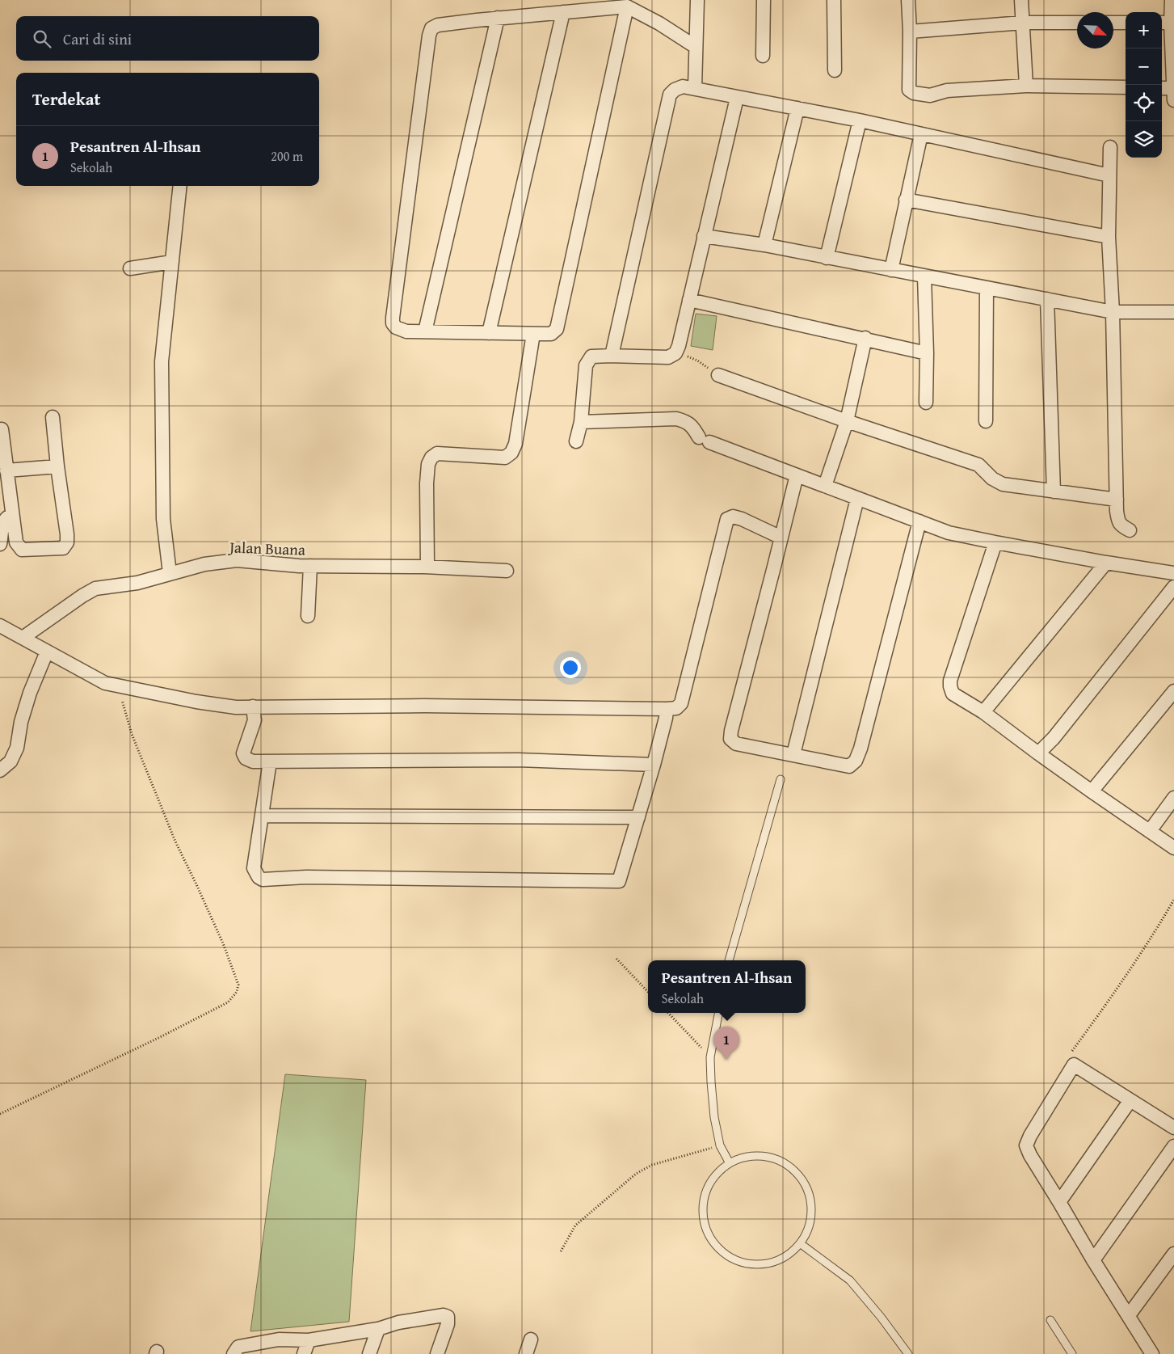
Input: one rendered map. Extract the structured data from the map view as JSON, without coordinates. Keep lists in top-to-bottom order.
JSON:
{
  "streets": {
    "street": ["Jalan Buana"]
  },
  "north": "bottom right",
  "page": {
    "map_buttons": ["+", "−"],
    "search": "Cari di sini",
    "heading": "Terdekat",
    "list": [
      {
        "mark": "1",
        "name": "Pesantren Al-Ihsan",
        "note": "Sekolah",
        "value": "200 m"
      }
    ],
    "popup": ["Pesantren Al-Ihsan", "Sekolah"],
    "pins": "1"
  }
}
